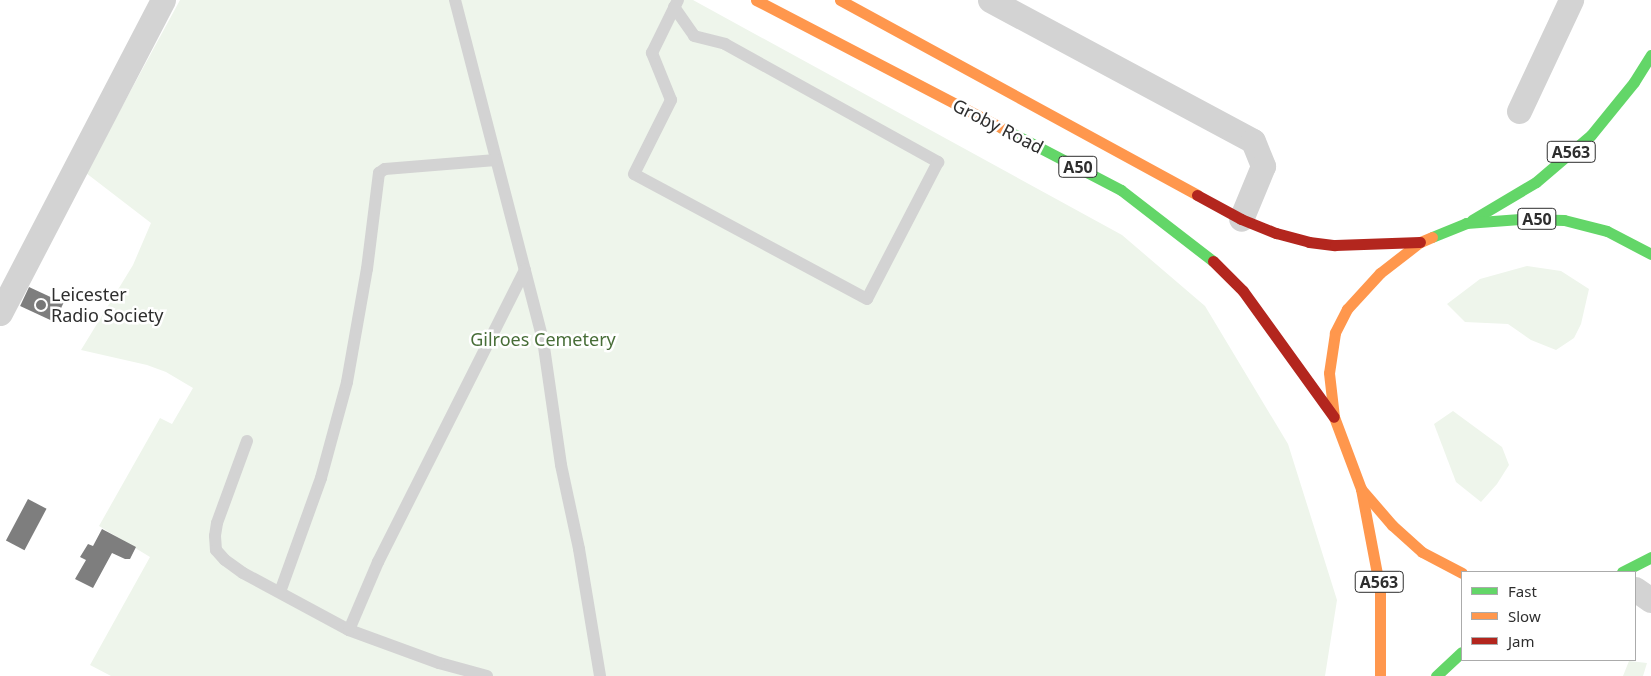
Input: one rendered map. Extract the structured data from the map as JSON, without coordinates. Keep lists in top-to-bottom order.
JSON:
{
  "streets": {
    "main road": ["Groby Road", "A563", "A50"]
  },
  "crossings": [
    ["Groby Road", "A50"],
    ["A563", "A50"]
  ],
  "parks": ["Gilroes Cemetery"],
  "places": ["Leicester Radio Society"],
  "legend": ["Fast", "Slow", "Jam"]
}
